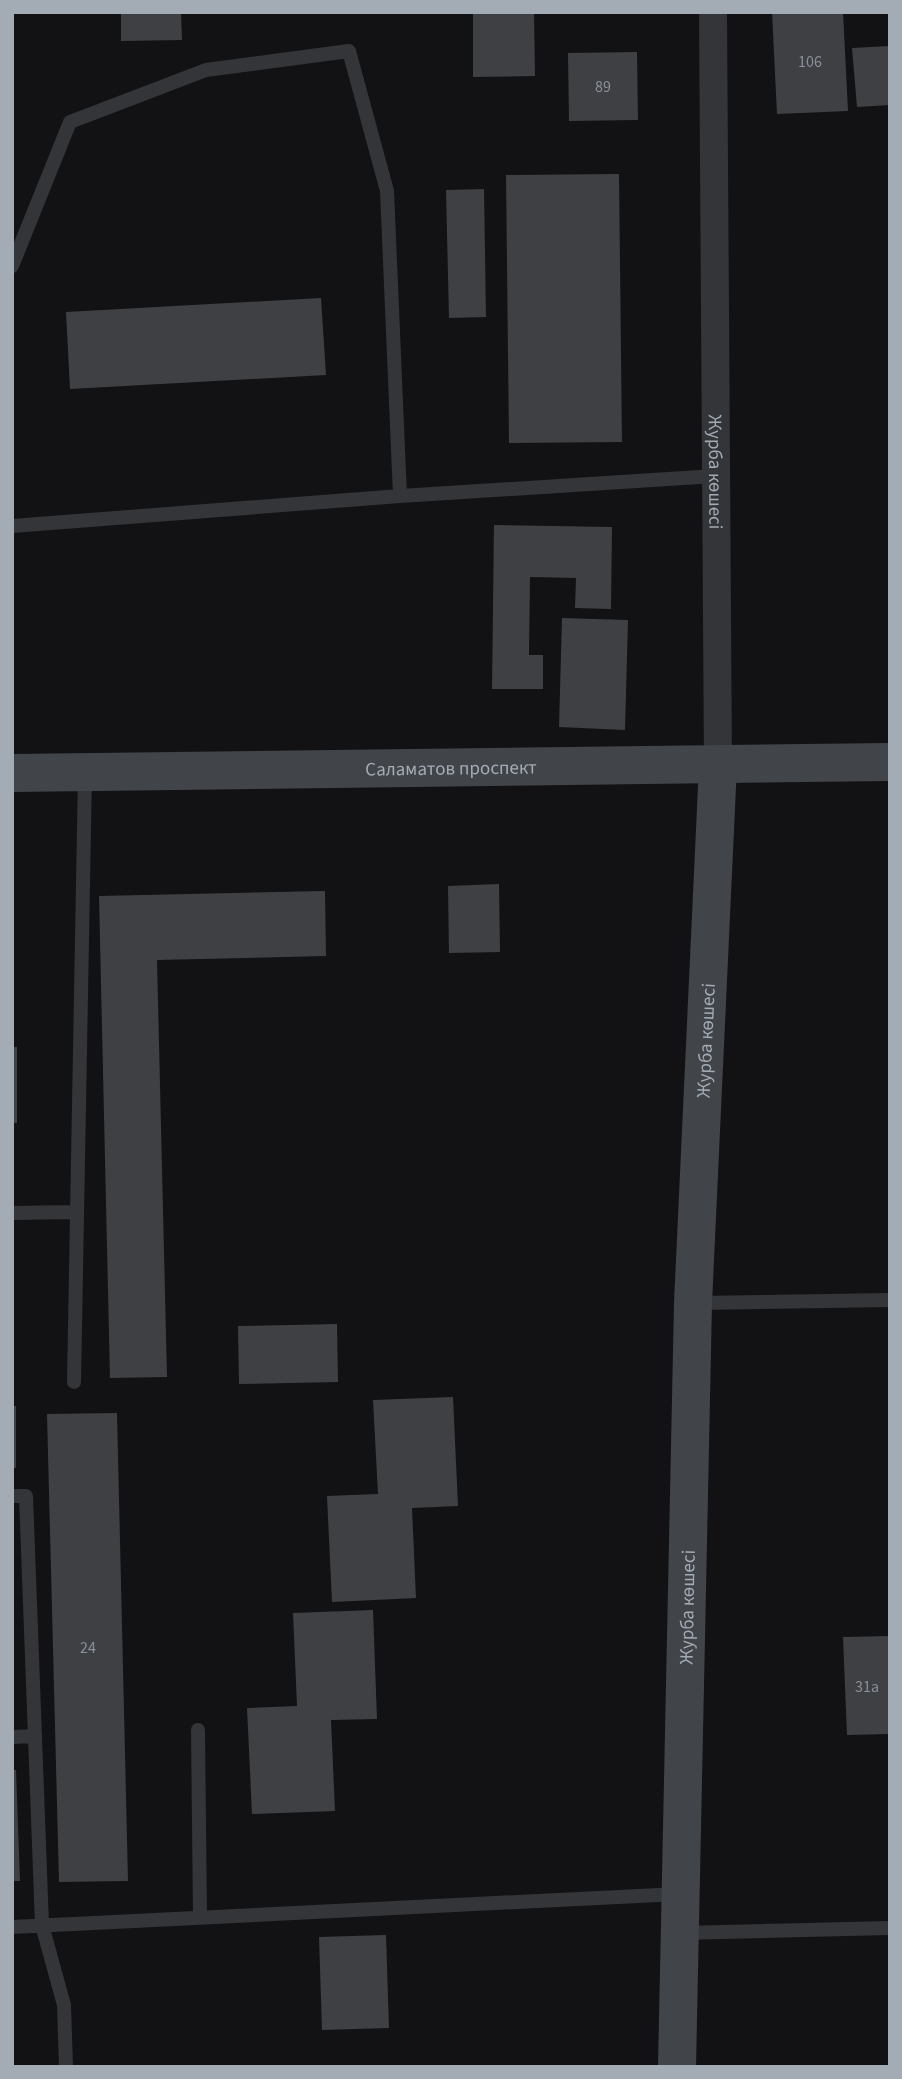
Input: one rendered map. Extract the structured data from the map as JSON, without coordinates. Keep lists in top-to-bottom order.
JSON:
{
  "streets": {
    "street": ["Журба көшесі", "Саламатов проспект"]
  },
  "crossings": [
    ["Журба көшесі", "Саламатов проспект"]
  ],
  "house_numbers": [
    "106",
    "89",
    "24",
    "31а"
  ]
}
